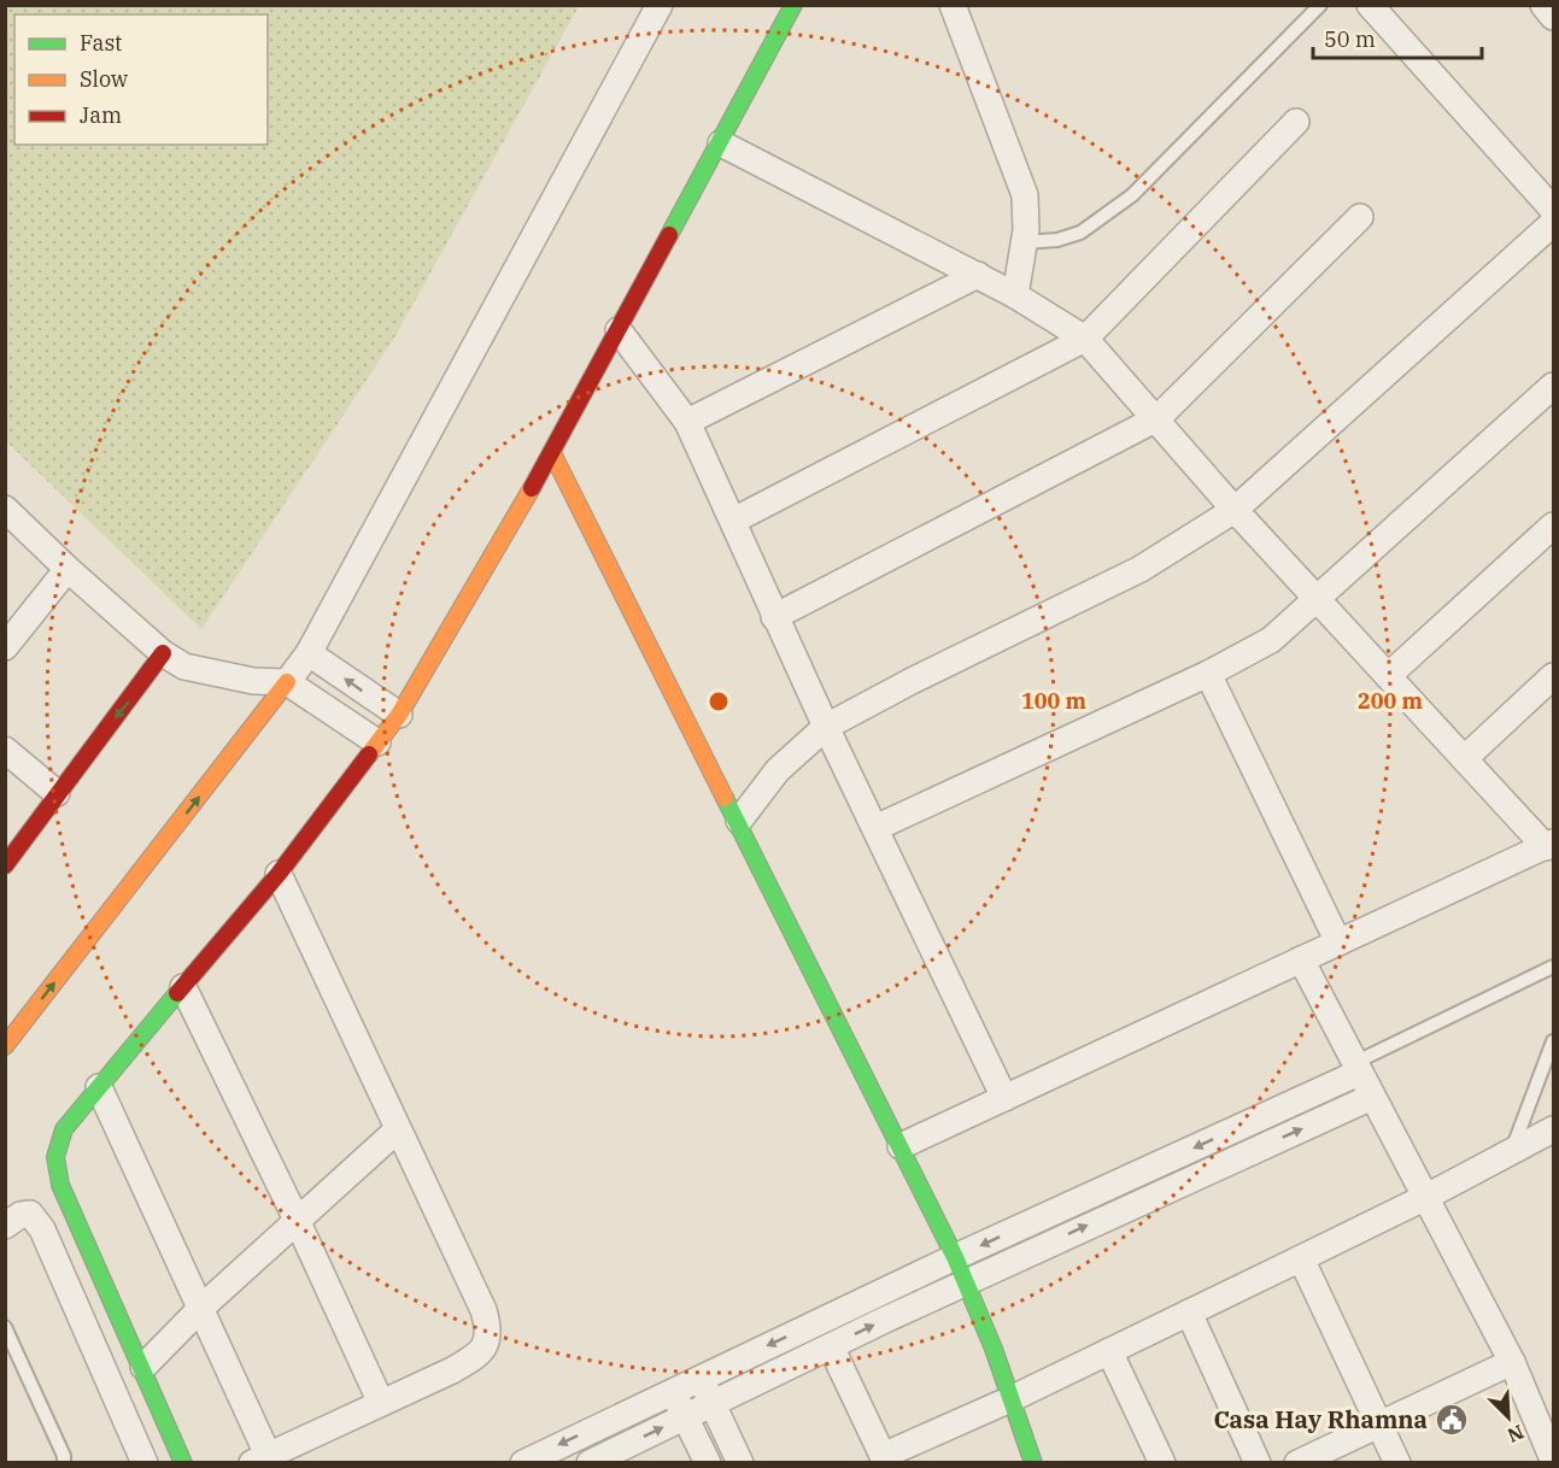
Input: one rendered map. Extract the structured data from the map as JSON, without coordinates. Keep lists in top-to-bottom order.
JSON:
{
  "places": {
    "public building": ["Casa Hay Rhamna"]
  },
  "legend": ["Fast", "Slow", "Jam"],
  "scale_bar": "50 m",
  "north": "bottom right",
  "rings": ["100 m", "200 m"]
}
